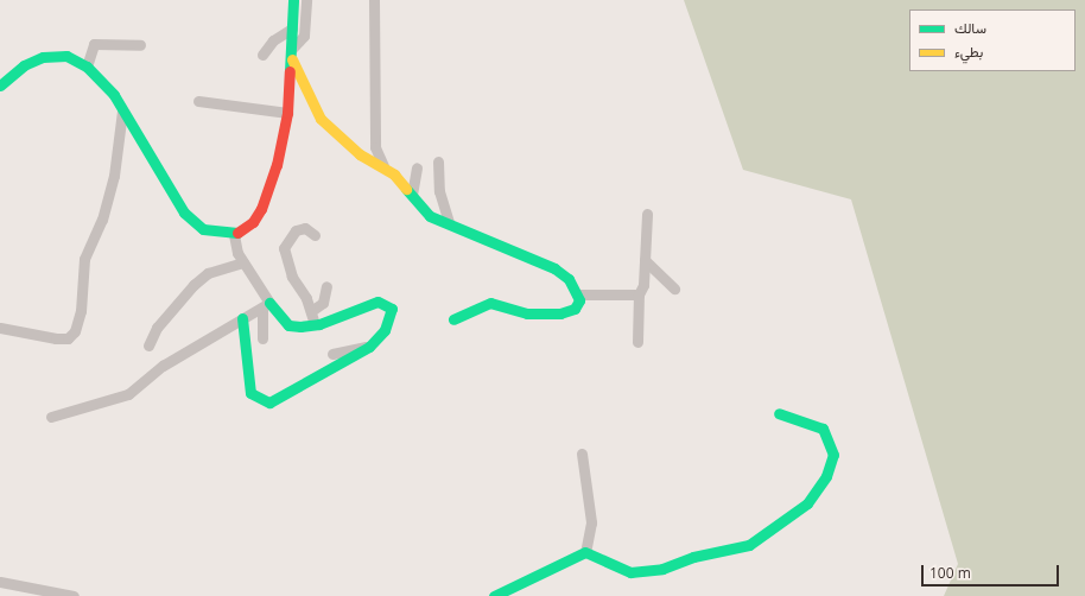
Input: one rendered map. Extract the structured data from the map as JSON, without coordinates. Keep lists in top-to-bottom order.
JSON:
{
  "legend": ["سالك", "بطيء"],
  "scale_bar": "100 m"
}
